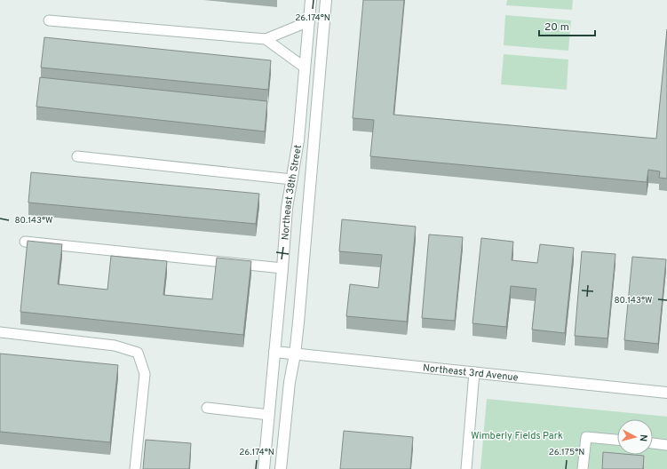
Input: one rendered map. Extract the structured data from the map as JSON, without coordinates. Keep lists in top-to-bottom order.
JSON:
{
  "streets": {
    "street": ["Northeast 38th Street", "Northeast 3rd Avenue"]
  },
  "crossings": [
    ["Northeast 38th Street", "Northeast 3rd Avenue"]
  ],
  "parks": ["Wimberly Fields Park"],
  "scale_bar": "20 m",
  "north": "right",
  "coordinates": ["26.174°N", "80.143°W", "26.175°N"]
}
